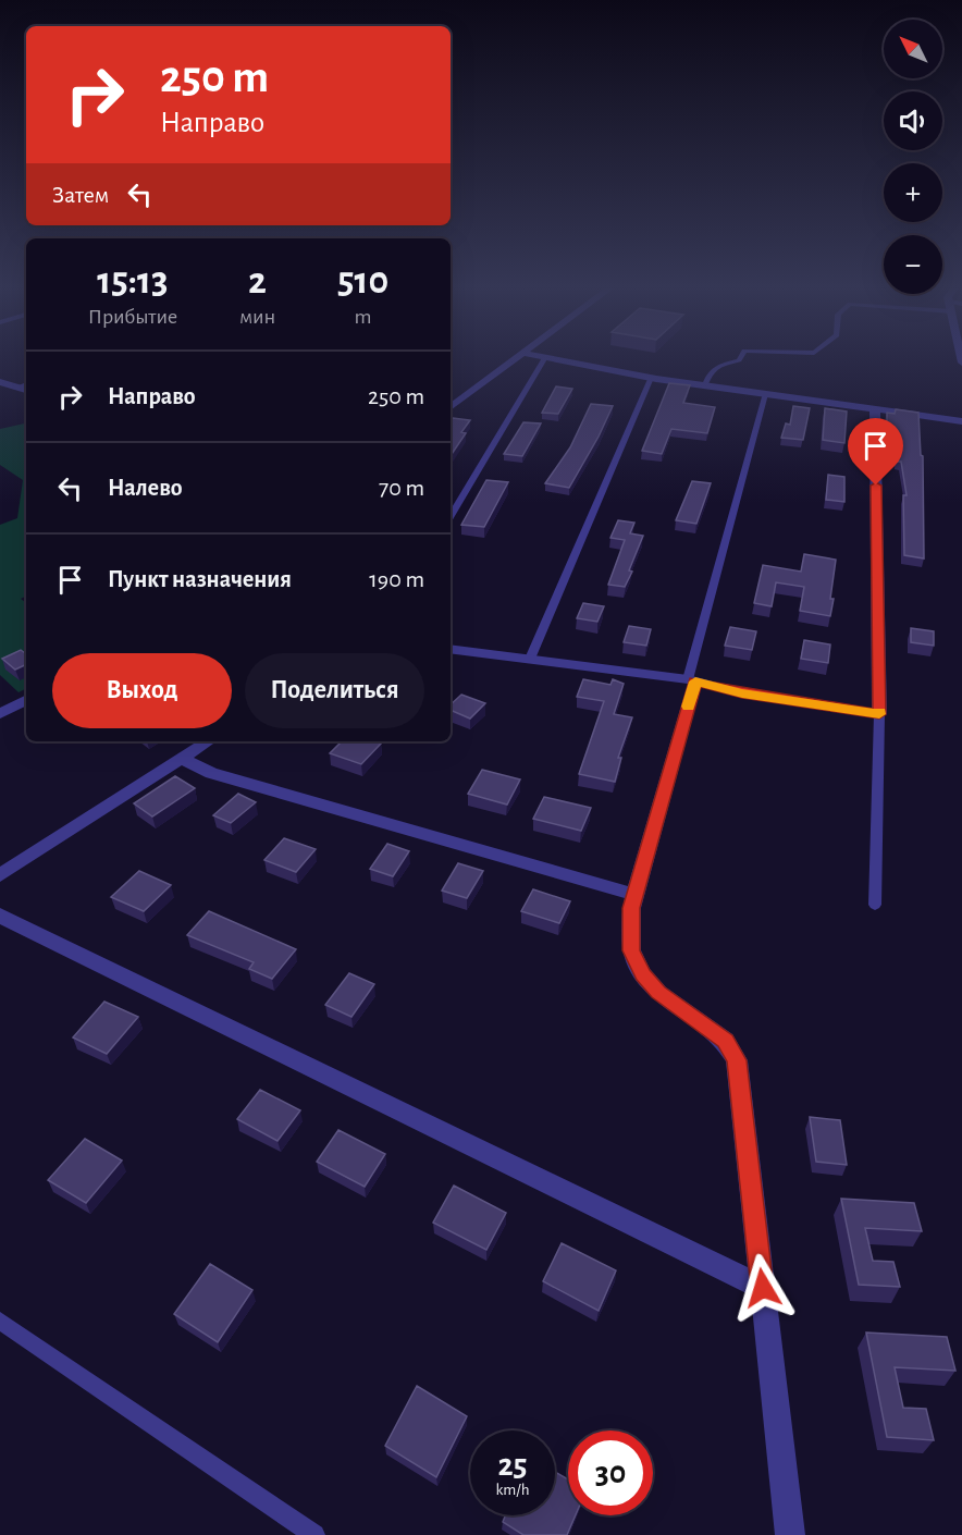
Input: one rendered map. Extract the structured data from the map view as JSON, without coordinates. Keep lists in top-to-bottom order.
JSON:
{
  "north": "top left",
  "page": {
    "map_buttons": ["+", "−"],
    "turn": ["250 m", "Направо"],
    "then": "Затем",
    "eta": [
      "15:13",
      "Прибытие",
      "2",
      "мин",
      "510",
      "m"
    ],
    "list": [
      {
        "name": "Направо",
        "value": "250 m"
      },
      {
        "name": "Налево",
        "value": "70 m"
      },
      {
        "name": "Пункт назначения",
        "value": "190 m"
      }
    ],
    "buttons": ["Выход", "Поделиться"],
    "speed": "25 km/h",
    "limit": "30"
  }
}
